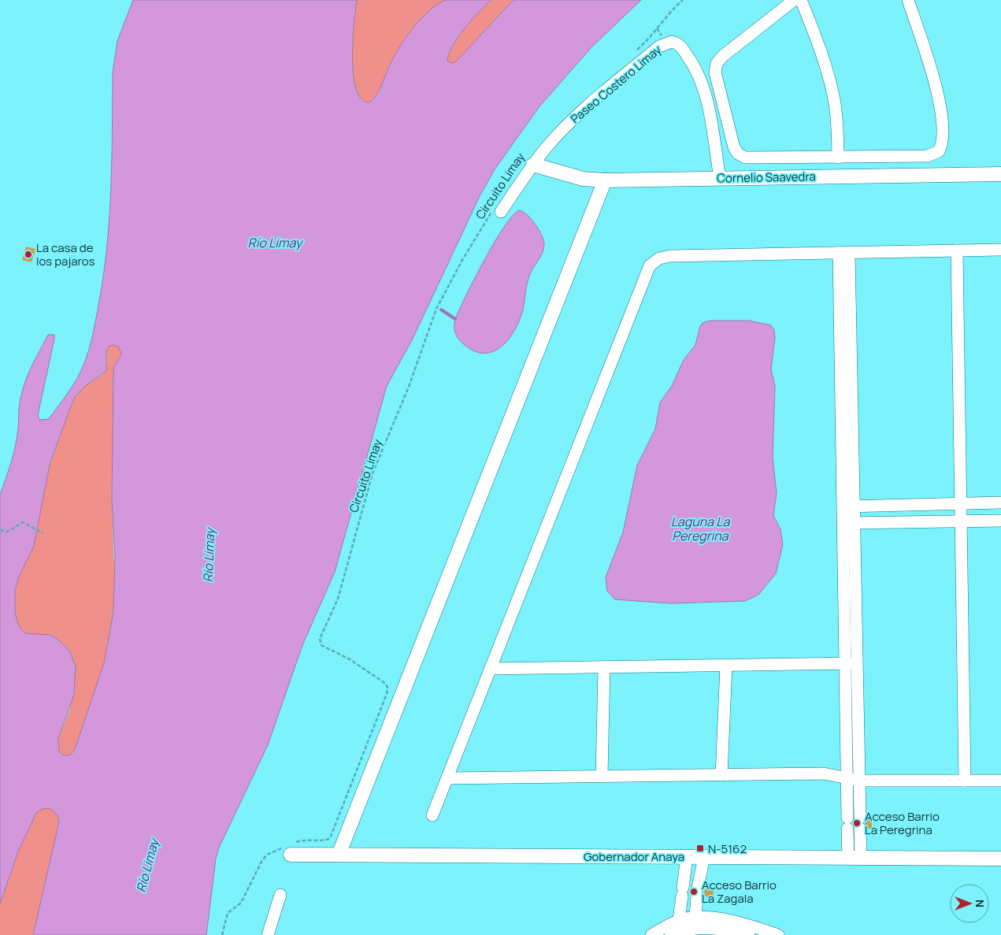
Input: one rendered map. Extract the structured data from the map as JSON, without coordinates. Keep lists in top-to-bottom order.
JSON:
{
  "streets": {
    "street": ["Paseo Costero Limay", "Cornelio Saavedra", "Gobernador Anaya"],
    "path": ["Circuito Limay"]
  },
  "crossings": [
    ["Paseo Costero Limay", "Cornelio Saavedra"],
    ["Paseo Costero Limay", "Circuito Limay"],
    ["Circuito Limay", "Gobernador Anaya"]
  ],
  "water": ["Río Limay", "Laguna La Peregrina"],
  "places": {
    "other": ["La casa de los pajaros", "Acceso Barrio La Peregrina", "Acceso Barrio La Zagala"],
    "transit": ["N-5162"]
  },
  "north": "right"
}
